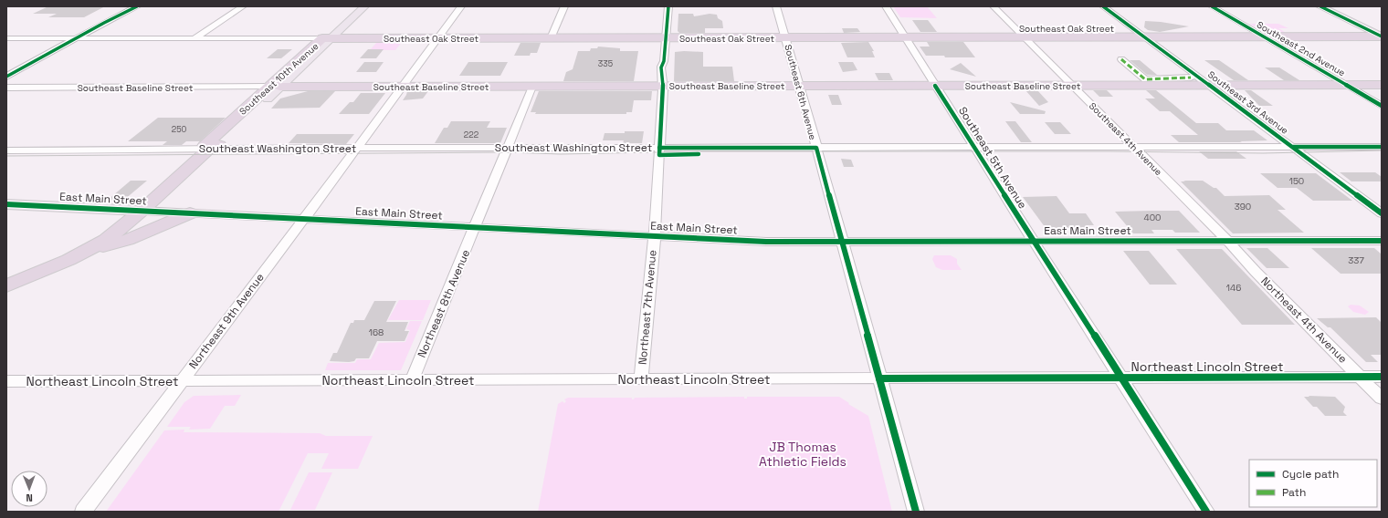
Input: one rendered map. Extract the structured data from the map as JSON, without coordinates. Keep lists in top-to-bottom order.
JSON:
{
  "streets": {
    "highway": ["Southeast Oak Street", "Southeast 10th Avenue", "Southeast Baseline Street"],
    "main road": ["East Main Street"],
    "street": [
      "Southeast 2nd Avenue",
      "Southeast 6th Avenue",
      "Southeast 3rd Avenue",
      "Southeast 4th Avenue",
      "Southeast Washington Street",
      "Southeast 5th Avenue",
      "Northeast 8th Avenue",
      "Northeast 7th Avenue",
      "Northeast 4th Avenue",
      "Northeast 9th Avenue",
      "Northeast Lincoln Street"
    ]
  },
  "crossings": [
    ["Southeast Oak Street", "Southeast 2nd Avenue"],
    ["Southeast Oak Street", "Southeast 10th Avenue"],
    ["Southeast Oak Street", "Southeast 6th Avenue"],
    ["Southeast Oak Street", "Southeast 3rd Avenue"],
    ["Southeast Oak Street", "Southeast 4th Avenue"],
    ["Southeast Oak Street", "Southeast 5th Avenue"],
    ["Southeast Oak Street", "Northeast 7th Avenue"],
    ["Southeast Oak Street", "Northeast 9th Avenue"],
    ["Southeast 2nd Avenue", "Southeast Baseline Street"],
    ["Southeast 10th Avenue", "Southeast Baseline Street"],
    ["Southeast 10th Avenue", "Southeast Washington Street"],
    ["Southeast 10th Avenue", "East Main Street"],
    ["Southeast Baseline Street", "Southeast 6th Avenue"],
    ["Southeast Baseline Street", "Southeast 3rd Avenue"],
    ["Southeast Baseline Street", "Southeast 4th Avenue"],
    ["Southeast Baseline Street", "Southeast 5th Avenue"],
    ["Southeast Baseline Street", "Northeast 8th Avenue"],
    ["Southeast Baseline Street", "Northeast 7th Avenue"],
    ["Southeast Baseline Street", "Northeast 9th Avenue"],
    ["Southeast 6th Avenue", "Southeast Washington Street"],
    ["Southeast 6th Avenue", "East Main Street"],
    ["Southeast 6th Avenue", "Northeast Lincoln Street"],
    ["Southeast 3rd Avenue", "Southeast Washington Street"],
    ["Southeast 4th Avenue", "Southeast Washington Street"],
    ["Southeast 4th Avenue", "East Main Street"],
    ["Southeast 4th Avenue", "Northeast 4th Avenue"],
    ["Southeast Washington Street", "Southeast 5th Avenue"],
    ["Southeast Washington Street", "Northeast 8th Avenue"],
    ["Southeast Washington Street", "Northeast 7th Avenue"],
    ["Southeast Washington Street", "Northeast 9th Avenue"],
    ["Southeast 5th Avenue", "East Main Street"],
    ["Southeast 5th Avenue", "Northeast Lincoln Street"],
    ["East Main Street", "Northeast 8th Avenue"],
    ["East Main Street", "Northeast 7th Avenue"],
    ["East Main Street", "Northeast 4th Avenue"],
    ["East Main Street", "Northeast 9th Avenue"],
    ["Northeast 8th Avenue", "Northeast Lincoln Street"],
    ["Northeast 7th Avenue", "Northeast Lincoln Street"],
    ["Northeast 4th Avenue", "Northeast Lincoln Street"],
    ["Northeast 9th Avenue", "Northeast Lincoln Street"]
  ],
  "parks": ["JB Thomas Athletic Fields"],
  "house_numbers": [
    "335",
    "250",
    "222",
    "150",
    "390",
    "400",
    "337",
    "146",
    "168"
  ],
  "legend": ["Cycle path", "Path"],
  "north": "bottom"
}
